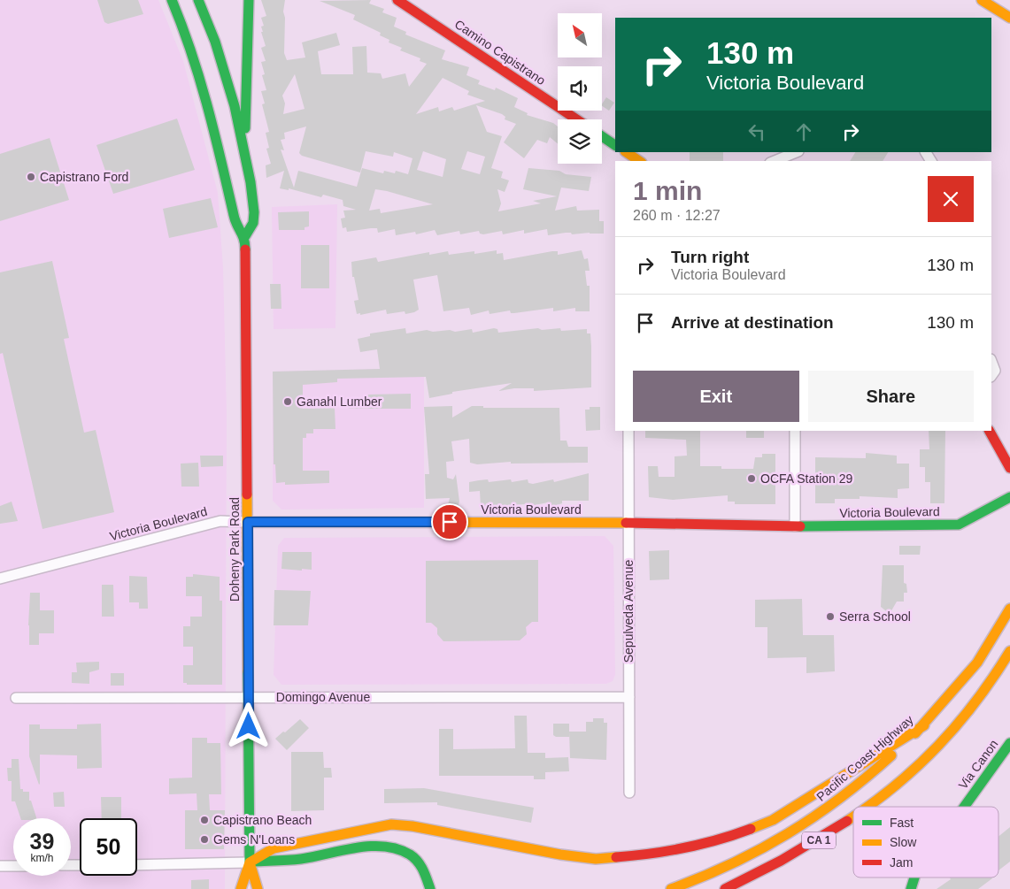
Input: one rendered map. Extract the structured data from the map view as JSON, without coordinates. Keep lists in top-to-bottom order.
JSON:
{
  "streets": {
    "main road": [
      "Camino Capistrano",
      "Victoria Boulevard",
      "Doheny Park Road",
      "Pacific Coast Highway",
      "Via Canon",
      "CA 1"
    ],
    "street": ["Sepulveda Avenue", "Domingo Avenue"]
  },
  "crossings": [
    ["Victoria Boulevard", "Doheny Park Road"],
    ["Victoria Boulevard", "Sepulveda Avenue"],
    ["Doheny Park Road", "Domingo Avenue"],
    ["Sepulveda Avenue", "Domingo Avenue"]
  ],
  "places": [
    "Capistrano Ford",
    "Ganahl Lumber",
    "OCFA Station 29",
    "Serra School",
    "Capistrano Beach",
    "Gems N'Loans"
  ],
  "legend": ["Fast", "Slow", "Jam"],
  "north": "top left",
  "page": {
    "turn": ["130 m", "Victoria Boulevard"],
    "heading": ["1 min", "260 m · 12:27"],
    "list": [
      {
        "name": "Turn right",
        "note": "Victoria Boulevard",
        "value": "130 m"
      },
      {
        "name": "Arrive at destination",
        "value": "130 m"
      }
    ],
    "buttons": ["Exit", "Share"],
    "speed": "39 km/h",
    "limit": "50"
  }
}
